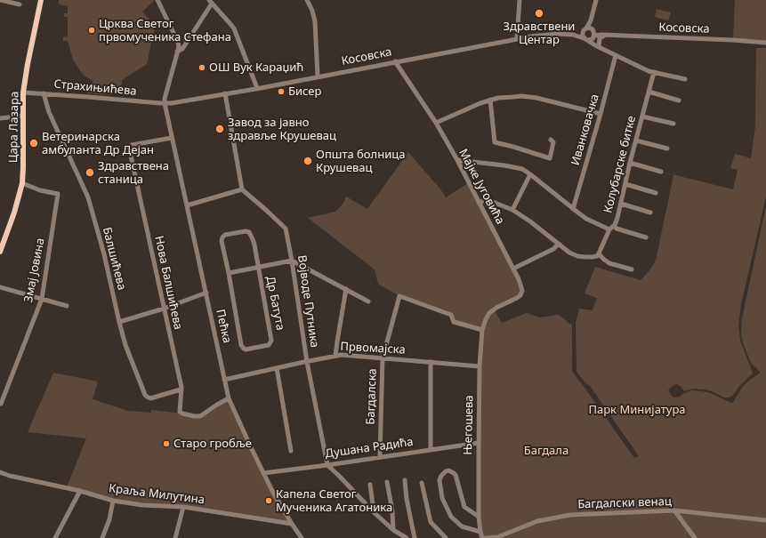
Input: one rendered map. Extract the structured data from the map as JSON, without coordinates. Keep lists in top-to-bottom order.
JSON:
{
  "streets": {
    "main road": ["Цара Лазара"],
    "street": [
      "Косовска",
      "Страхињићева",
      "Иванковачка",
      "Колубарске битке",
      "Мајке Југовића",
      "Балшићева",
      "Змај Јовина",
      "Нова Балшићева",
      "Војводе Путника",
      "Др Батута",
      "Пећка",
      "Првомајска",
      "Багдалска",
      "Његошева",
      "Душана Радића",
      "Краља Милутина",
      "Багдалски венац"
    ]
  },
  "crossings": [
    ["Косовска", "Страхињићева"],
    ["Косовска", "Мајке Југовића"],
    ["Косовска", "Пећка"],
    ["Страхињићева", "Цара Лазара"],
    ["Страхињићева", "Балшићева"],
    ["Страхињићева", "Пећка"],
    ["Цара Лазара", "Змај Јовина"],
    ["Мајке Југовића", "Његошева"],
    ["Балшићева", "Нова Балшићева"],
    ["Нова Балшићева", "Пећка"],
    ["Војводе Путника", "Др Батута"],
    ["Војводе Путника", "Првомајска"],
    ["Војводе Путника", "Душана Радића"],
    ["Пећка", "Првомајска"],
    ["Пећка", "Душана Радића"],
    ["Пећка", "Краља Милутина"],
    ["Првомајска", "Багдалска"],
    ["Првомајска", "Његошева"],
    ["Багдалска", "Његошева"],
    ["Багдалска", "Душана Радића"],
    ["Његошева", "Душана Радића"],
    ["Његошева", "Багдалски венац"]
  ],
  "parks": ["Парк Минијатура", "Багдала"],
  "places": [
    "Здравствени Центар",
    "Црква Светог првомученика Стефана",
    "ОШ Вук Караџић",
    "Бисер",
    "Завод за јавно здравље Крушевац",
    "Ветеринарска амбуланта Др Дејан",
    "Општа болница Крушевац",
    "Здравствена станица",
    "Старо гробље",
    "Капела Светог Мученика Агатоника"
  ]
}
